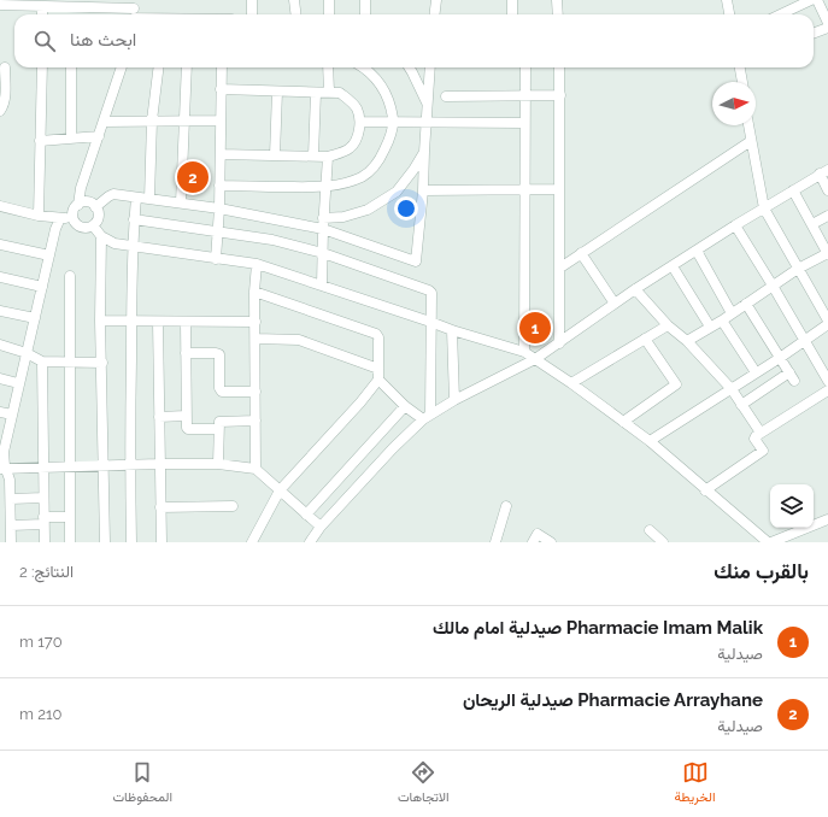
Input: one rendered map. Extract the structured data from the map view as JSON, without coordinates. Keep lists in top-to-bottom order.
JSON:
{
  "north": "right",
  "page": {
    "search": "ابحث هنا",
    "pins": ["2", "1"],
    "heading": ["بالقرب منك", "النتائج: 2"],
    "list": [
      {
        "mark": "1",
        "name": "Pharmacie Imam Malik صيدلية امام مالك",
        "note": "صيدلية",
        "value": "170 m"
      },
      {
        "mark": "2",
        "name": "Pharmacie Arrayhane صيدلية الريحان",
        "note": "صيدلية",
        "value": "210 m"
      }
    ],
    "nav": ["الخريطة", "الاتجاهات", "المحفوظات"]
  }
}
